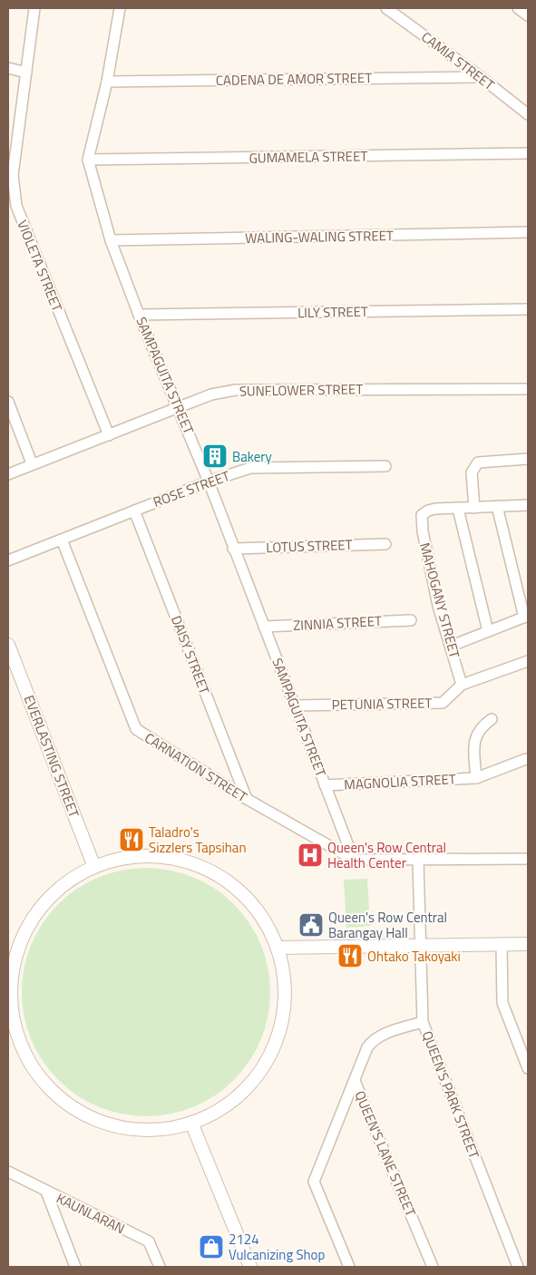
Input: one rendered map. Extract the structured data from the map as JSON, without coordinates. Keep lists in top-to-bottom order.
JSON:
{
  "streets": {
    "street": [
      "CAMIA STREET",
      "CADENA DE AMOR STREET",
      "GUMAMELA STREET",
      "WALING-WALING STREET",
      "VIOLETA STREET",
      "LILY STREET",
      "SAMPAGUITA STREET",
      "SUNFLOWER STREET",
      "ROSE STREET",
      "LOTUS STREET",
      "MAHOGANY STREET",
      "ZINNIA STREET",
      "DAISY STREET",
      "PETUNIA STREET",
      "EVERLASTING STREET",
      "CARNATION STREET",
      "MAGNOLIA STREET",
      "QUEEN'S PARK STREET",
      "QUEEN'S LANE STREET",
      "KAUNLARAN"
    ]
  },
  "crossings": [
    ["CAMIA STREET", "CADENA DE AMOR STREET"],
    ["CADENA DE AMOR STREET", "SAMPAGUITA STREET"],
    ["GUMAMELA STREET", "SAMPAGUITA STREET"],
    ["WALING-WALING STREET", "SAMPAGUITA STREET"],
    ["VIOLETA STREET", "SUNFLOWER STREET"],
    ["LILY STREET", "SAMPAGUITA STREET"],
    ["SAMPAGUITA STREET", "SUNFLOWER STREET"],
    ["SAMPAGUITA STREET", "ROSE STREET"],
    ["SAMPAGUITA STREET", "LOTUS STREET"],
    ["SAMPAGUITA STREET", "ZINNIA STREET"],
    ["SAMPAGUITA STREET", "PETUNIA STREET"],
    ["SAMPAGUITA STREET", "CARNATION STREET"],
    ["SAMPAGUITA STREET", "MAGNOLIA STREET"],
    ["ROSE STREET", "DAISY STREET"],
    ["ROSE STREET", "CARNATION STREET"],
    ["MAHOGANY STREET", "PETUNIA STREET"],
    ["DAISY STREET", "CARNATION STREET"],
    ["CARNATION STREET", "QUEEN'S PARK STREET"],
    ["QUEEN'S PARK STREET", "QUEEN'S LANE STREET"]
  ],
  "places": {
    "building": ["Bakery"],
    "restaurant": ["Taladro's Sizzlers Tapsihan", "Ohtako Takoyaki"],
    "hospital": ["Queen's Row Central Health Center"],
    "public building": ["Queen's Row Central Barangay Hall"],
    "shop": ["2124 Vulcanizing Shop"]
  }
}
